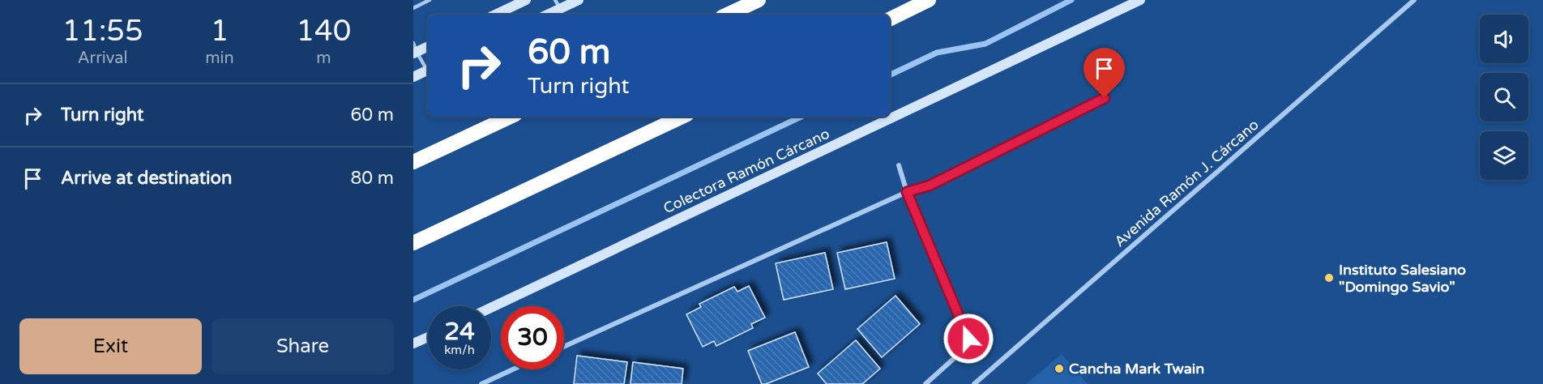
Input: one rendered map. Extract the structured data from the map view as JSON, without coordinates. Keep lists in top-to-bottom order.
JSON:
{
  "streets": {
    "main road": ["Colectora Ramón Cárcano"],
    "street": ["Avenida Ramón J. Cárcano"]
  },
  "places": ["Instituto Salesiano \"Domingo Savio\"", "Cancha Mark Twain"],
  "page": {
    "eta": [
      "11:55",
      "Arrival",
      "1",
      "min",
      "140",
      "m"
    ],
    "turn": ["60 m", "Turn right"],
    "list": [
      {
        "name": "Turn right",
        "value": "60 m"
      },
      {
        "name": "Arrive at destination",
        "value": "80 m"
      }
    ],
    "speed": "24 km/h",
    "limit": "30",
    "buttons": ["Exit", "Share"]
  }
}
